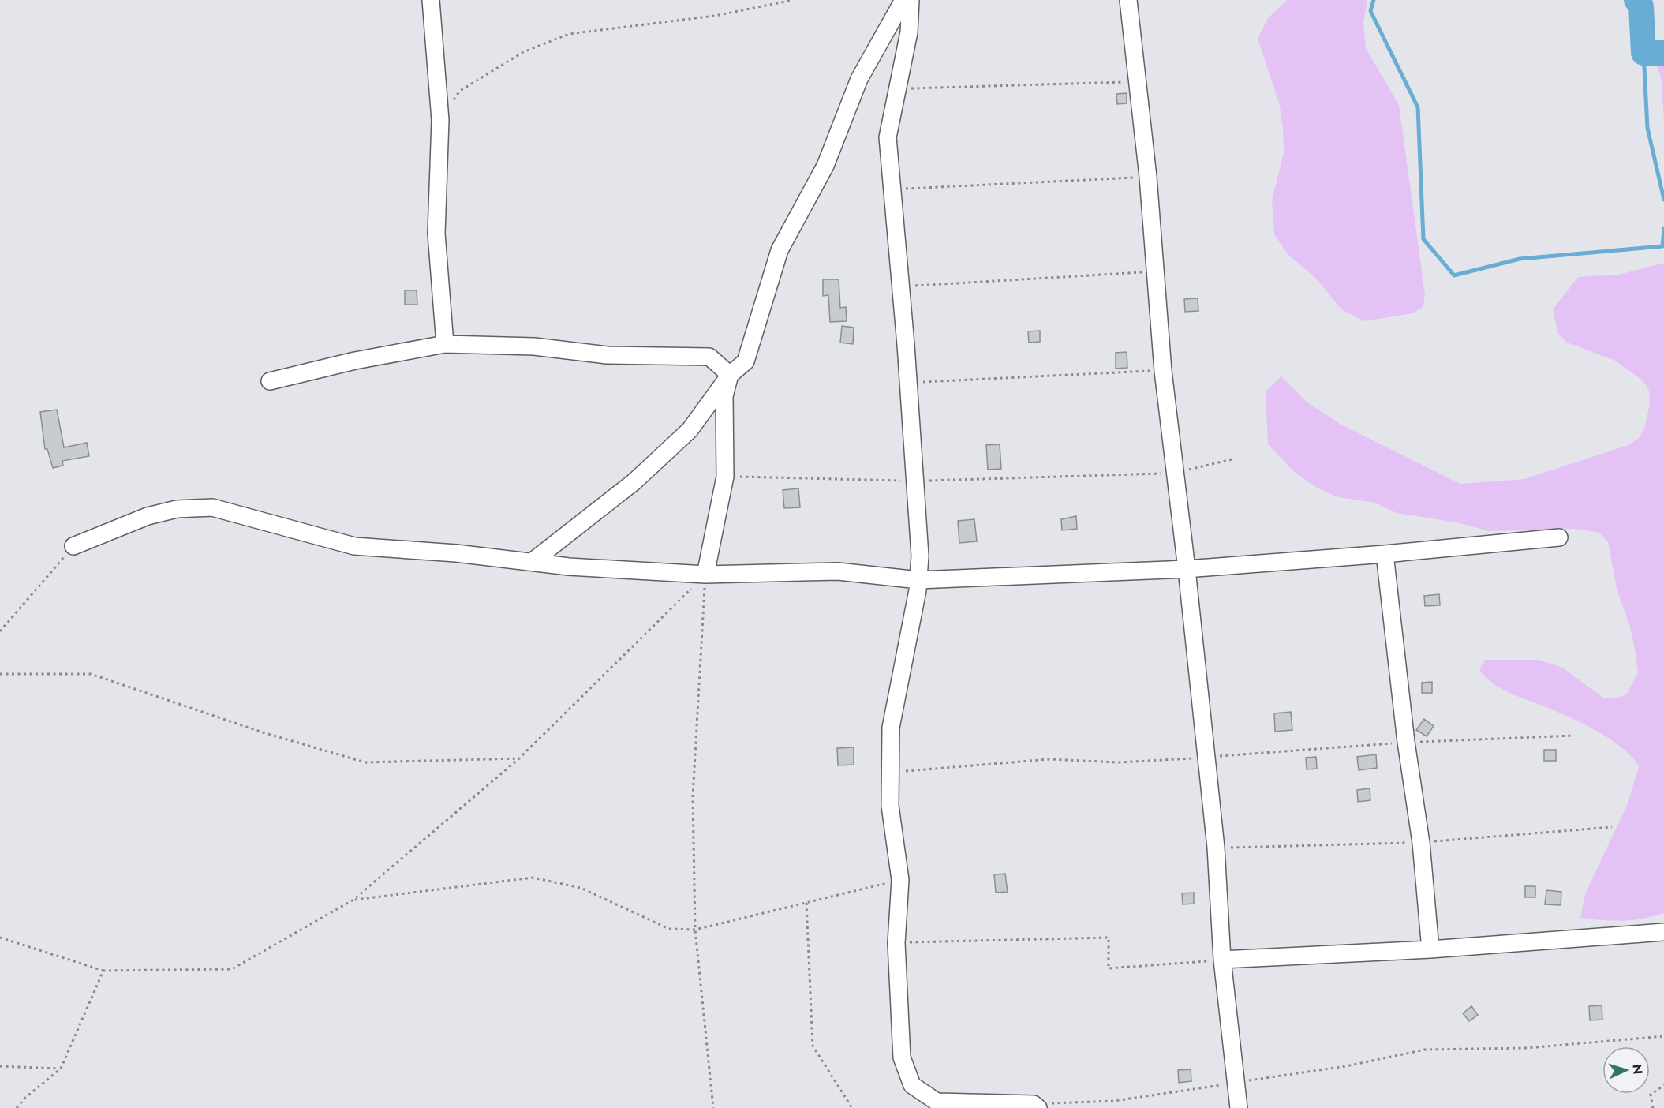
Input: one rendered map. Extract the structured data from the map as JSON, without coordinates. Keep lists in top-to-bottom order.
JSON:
{
  "north": "right"
}
